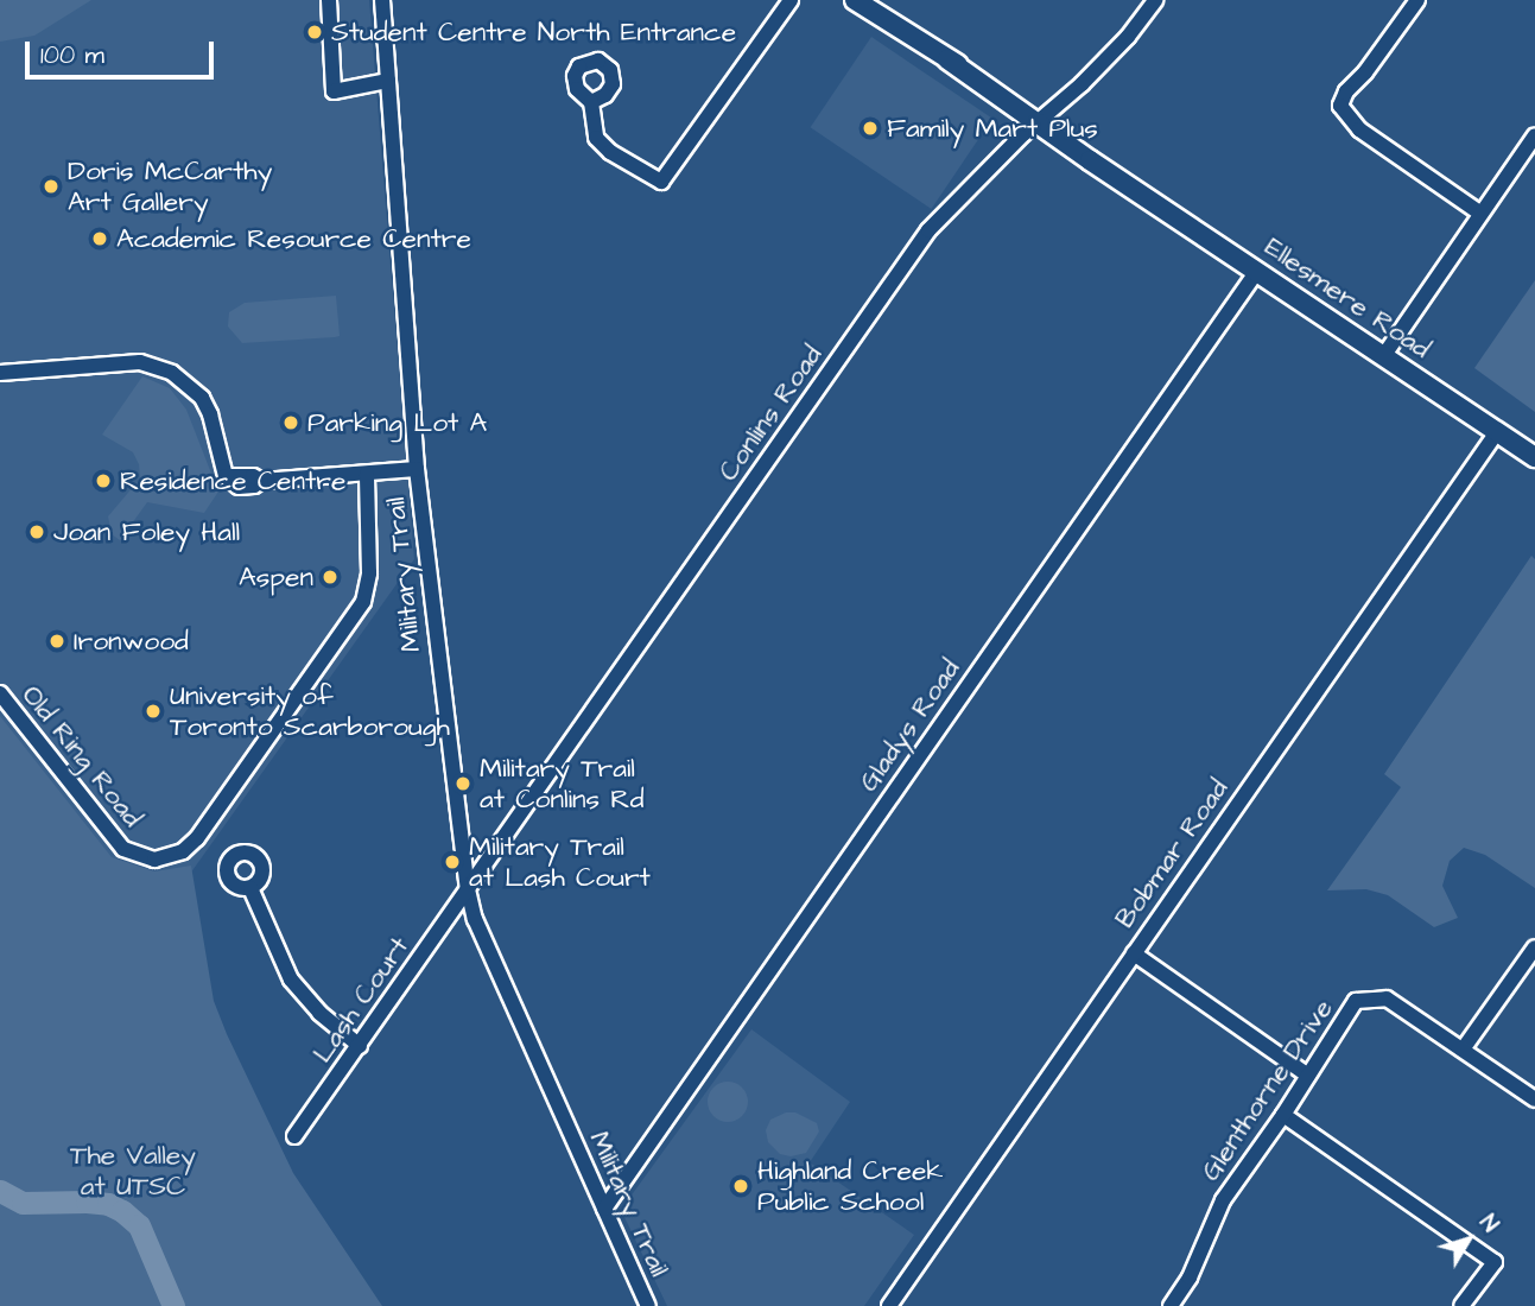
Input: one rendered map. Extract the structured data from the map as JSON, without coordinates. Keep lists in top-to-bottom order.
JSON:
{
  "streets": {
    "main road": ["Ellesmere Road"],
    "street": [
      "Conlins Road",
      "Military Trail",
      "Gladys Road",
      "Old Ring Road",
      "Bobmar Road",
      "Lash Court",
      "Glenthorne Drive"
    ]
  },
  "crossings": [
    ["Ellesmere Road", "Conlins Road"],
    ["Ellesmere Road", "Gladys Road"],
    ["Ellesmere Road", "Bobmar Road"],
    ["Conlins Road", "Military Trail"],
    ["Conlins Road", "Lash Court"],
    ["Military Trail", "Gladys Road"],
    ["Military Trail", "Lash Court"]
  ],
  "parks": ["The Valley at UTSC"],
  "places": [
    "Student Centre North Entrance",
    "Family Mart Plus",
    "Doris McCarthy Art Gallery",
    "Academic Resource Centre",
    "Parking Lot A",
    "Residence Centre",
    "Joan Foley Hall",
    "Aspen",
    "Ironwood",
    "University of Toronto Scarborough",
    "Military Trail at Conlins Rd",
    "Military Trail at Lash Court",
    "Highland Creek Public School"
  ],
  "scale_bar": "100 m",
  "north": "top right"
}
